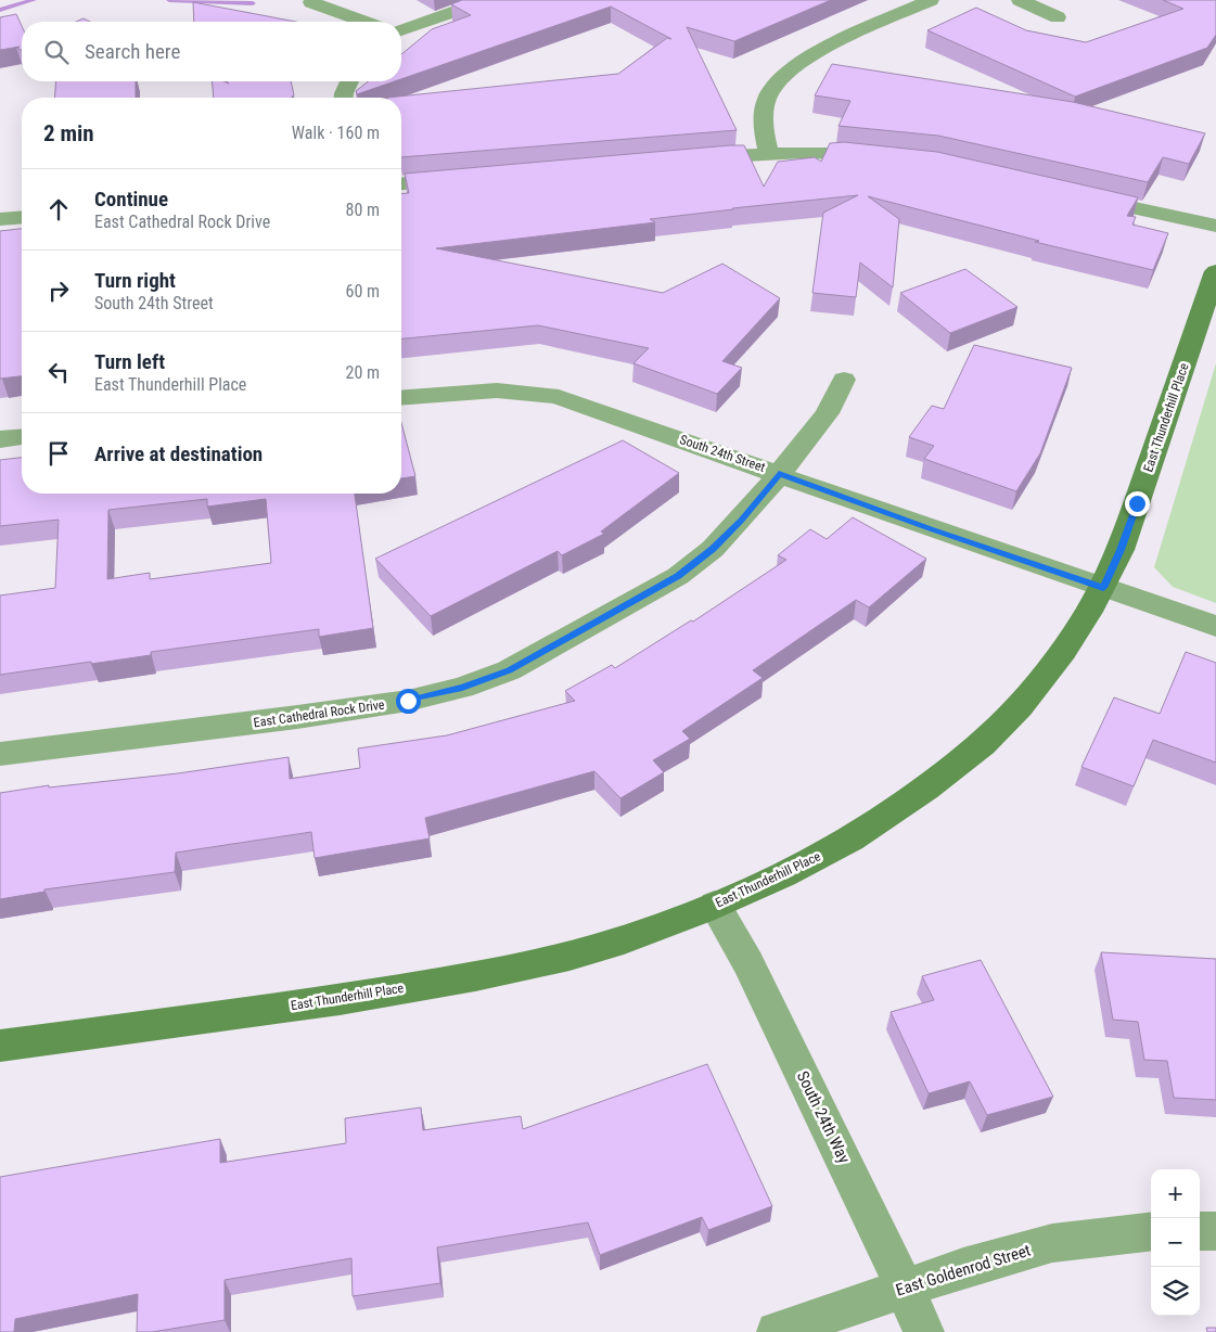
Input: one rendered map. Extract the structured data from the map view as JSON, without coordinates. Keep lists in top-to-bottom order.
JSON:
{
  "streets": {
    "street": [
      "East Thunderhill Place",
      "South 24th Street",
      "East Cathedral Rock Drive",
      "South 24th Way",
      "East Goldenrod Street"
    ]
  },
  "crossings": [
    ["East Thunderhill Place", "South 24th Street"],
    ["East Thunderhill Place", "South 24th Way"],
    ["South 24th Street", "East Cathedral Rock Drive"],
    ["South 24th Way", "East Goldenrod Street"]
  ],
  "page": {
    "search": "Search here",
    "heading": ["2 min", "Walk · 160 m"],
    "list": [
      ["Continue", "East Cathedral Rock Drive", "80 m"],
      ["Turn right", "South 24th Street", "60 m"],
      ["Turn left", "East Thunderhill Place", "20 m"],
      "Arrive at destination"
    ],
    "map_buttons": ["+", "−"]
  }
}
